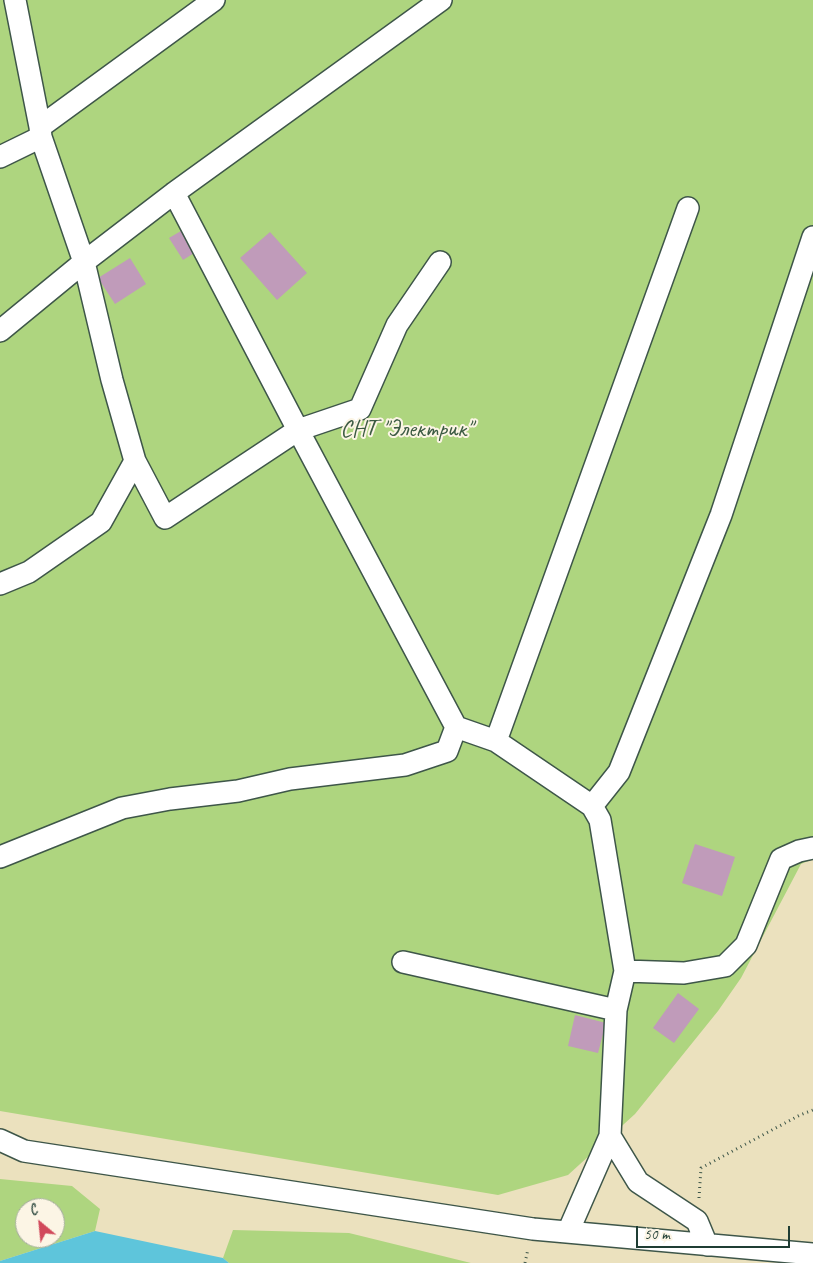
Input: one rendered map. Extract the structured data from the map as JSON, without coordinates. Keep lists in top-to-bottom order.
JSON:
{
  "parks": ["СНТ \"Электрик\""],
  "scale_bar": "50 m",
  "north": "top left"
}
